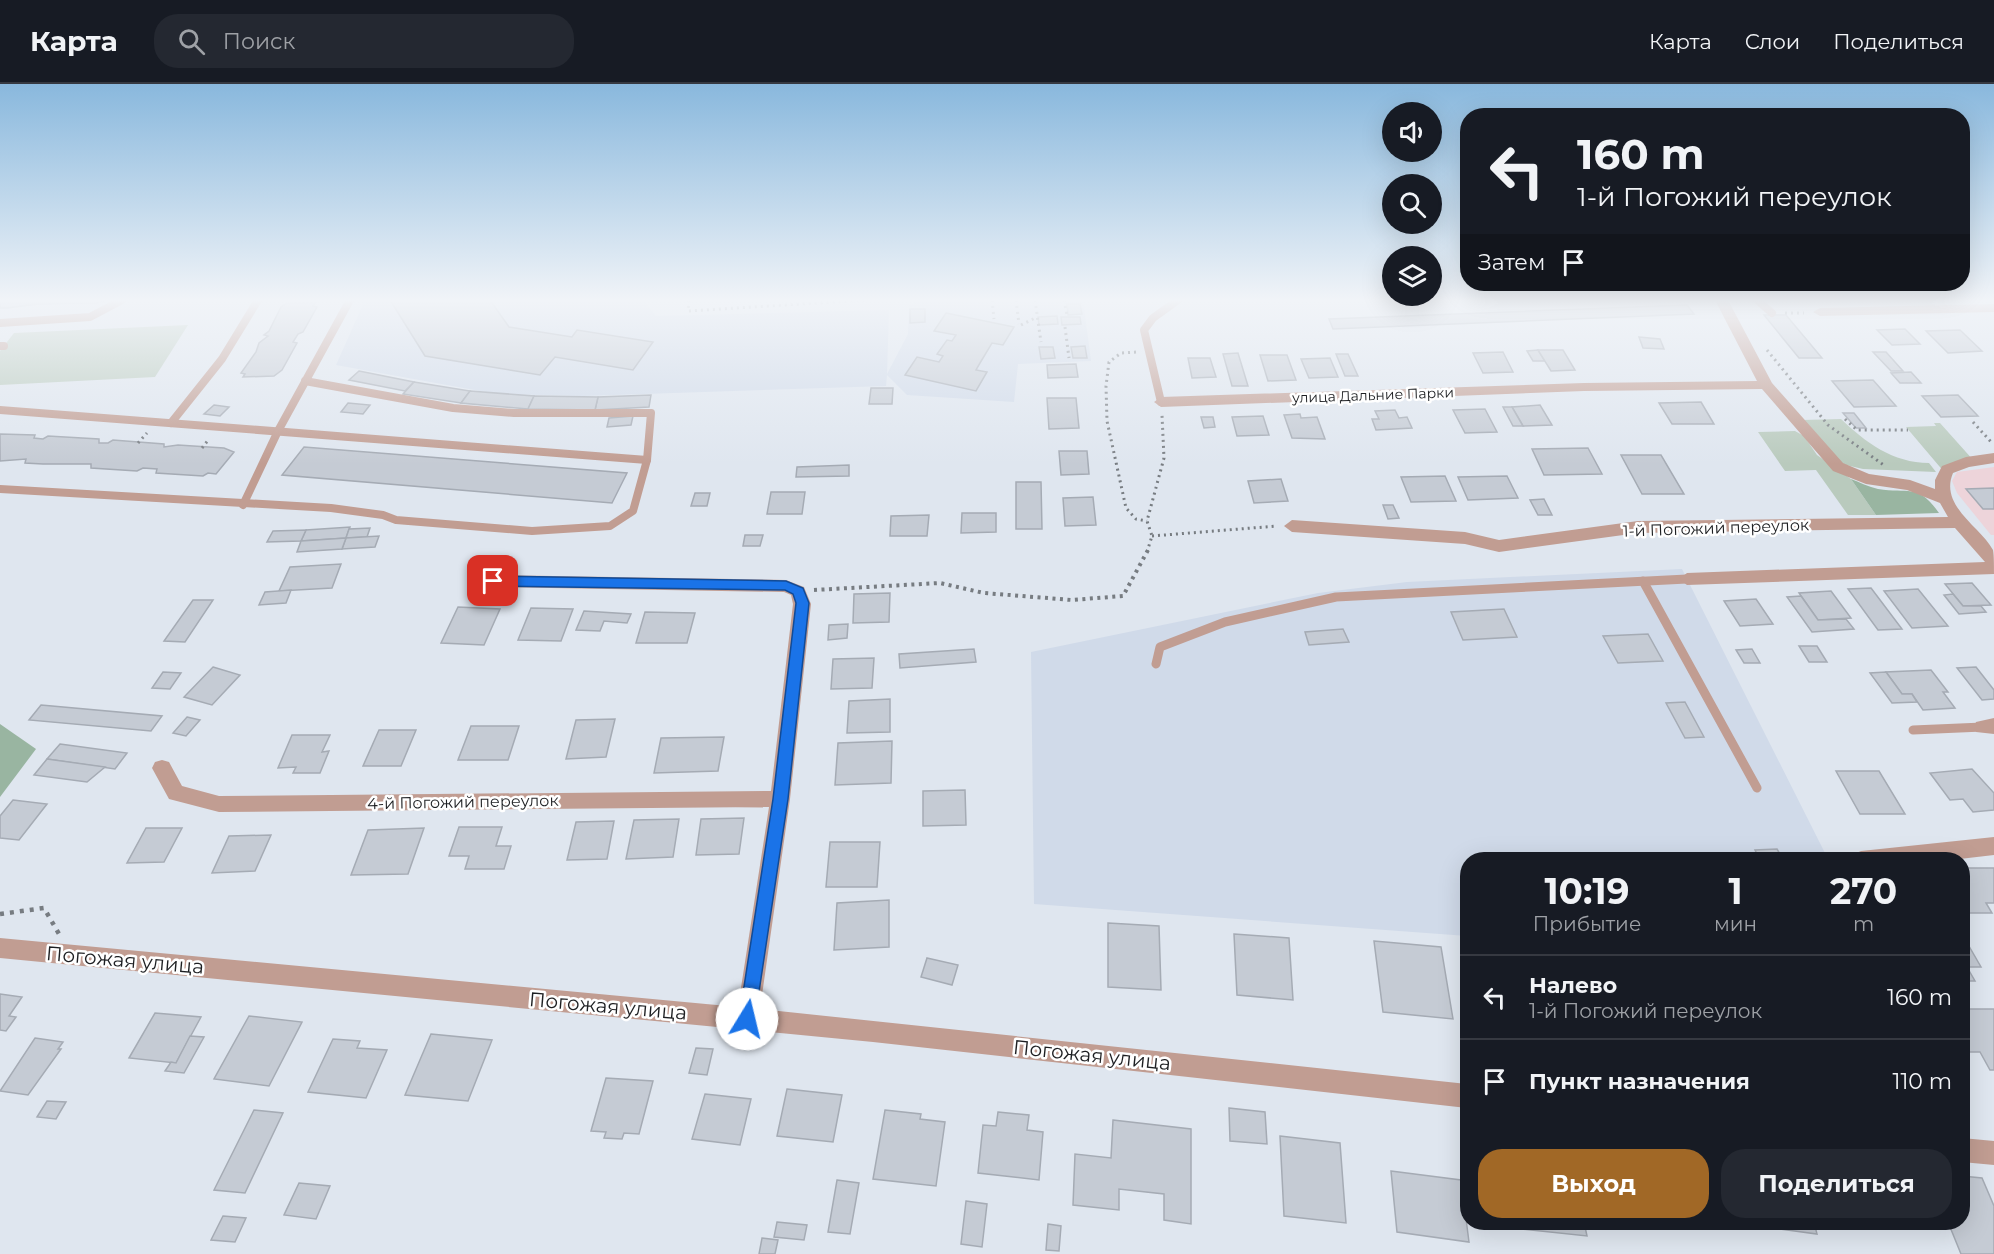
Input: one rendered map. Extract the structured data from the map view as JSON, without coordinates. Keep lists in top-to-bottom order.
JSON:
{
  "streets": {
    "street": [
      "улица Дальние Парки",
      "1-й Погожий переулок",
      "4-й Погожий переулок",
      "Погожая улица"
    ]
  },
  "page": {
    "header": "Карта",
    "search": "Поиск",
    "nav": ["Карта", "Слои", "Поделиться"],
    "turn": ["160 m", "1-й Погожий переулок"],
    "then": "Затем",
    "eta": [
      "10:19",
      "Прибытие",
      "1",
      "мин",
      "270",
      "m"
    ],
    "list": [
      {
        "name": "Налево",
        "note": "1-й Погожий переулок",
        "value": "160 m"
      },
      {
        "name": "Пункт назначения",
        "value": "110 m"
      }
    ],
    "buttons": ["Выход", "Поделиться"]
  }
}
